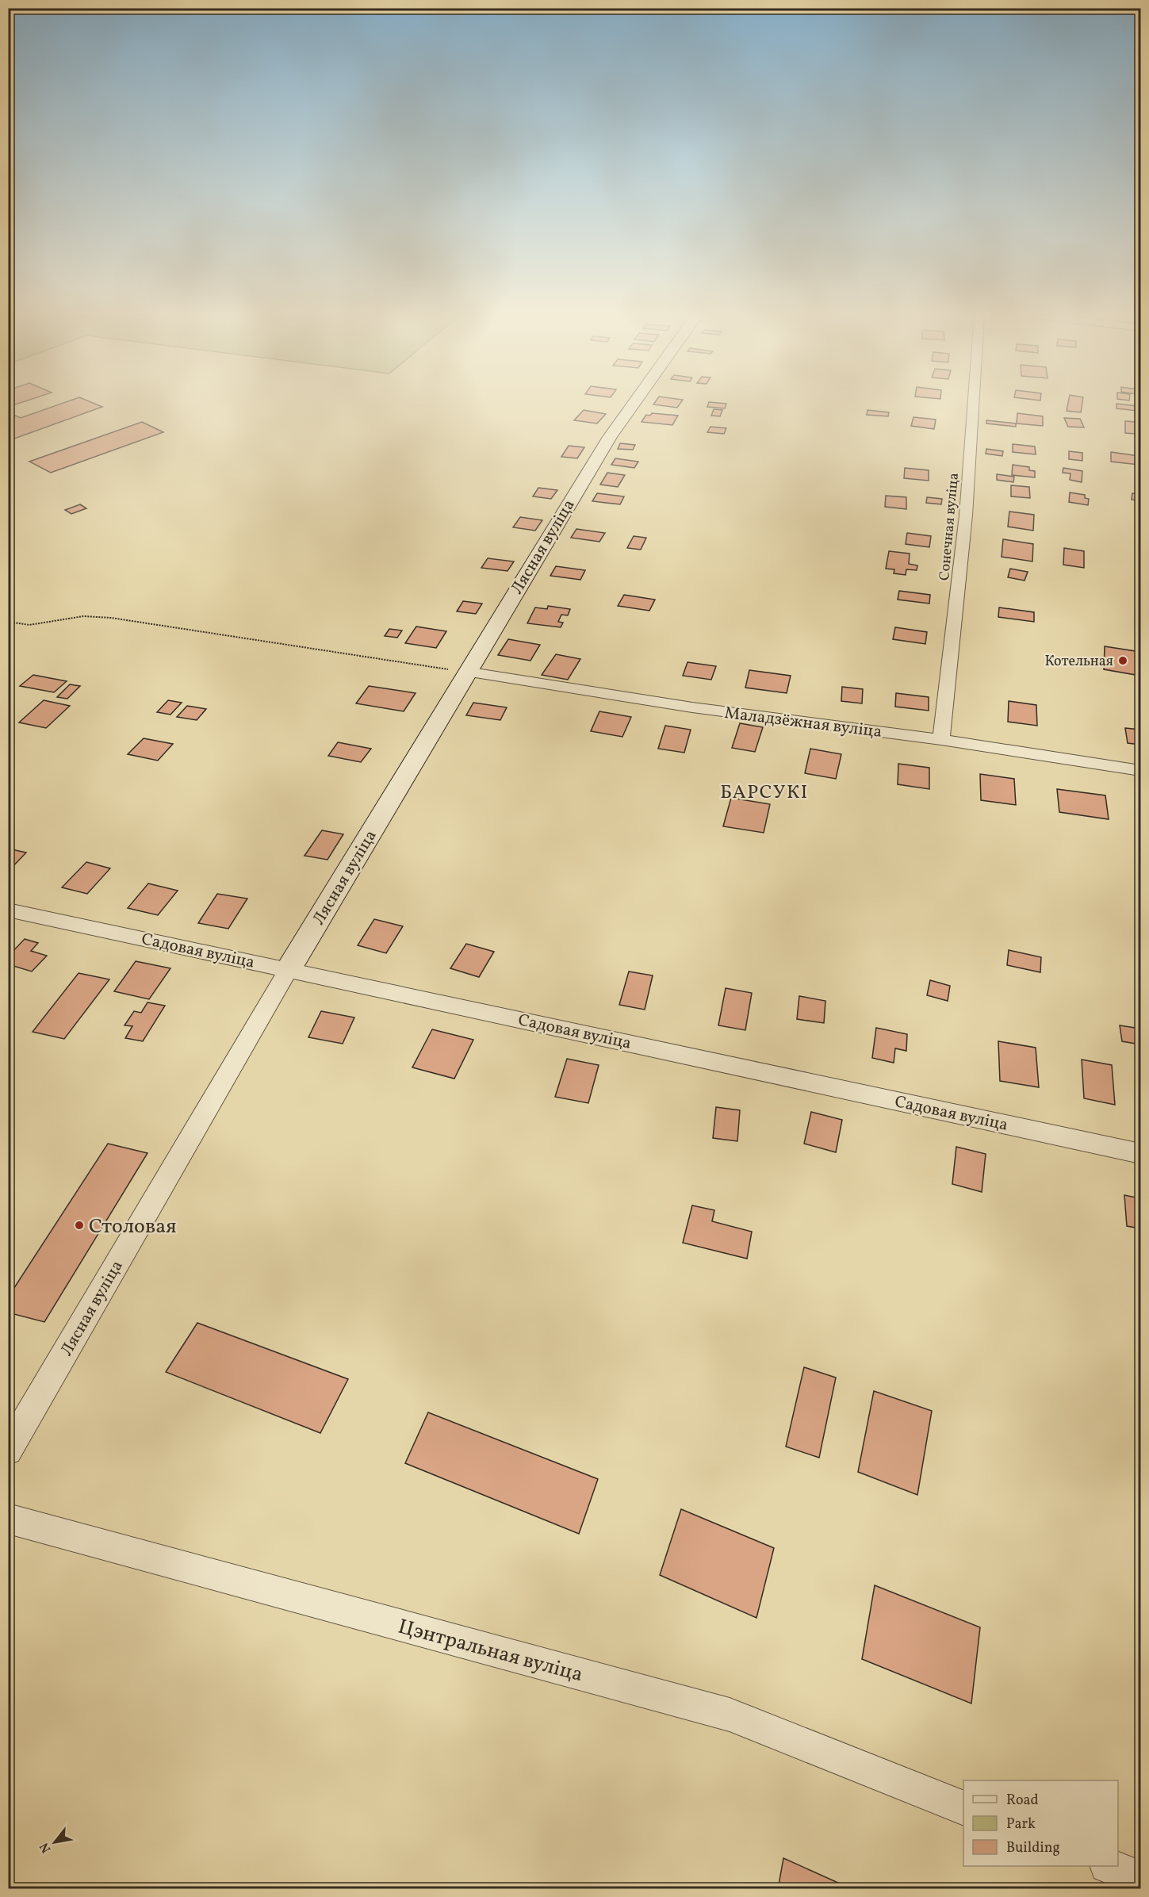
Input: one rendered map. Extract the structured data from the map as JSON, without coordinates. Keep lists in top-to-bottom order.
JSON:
{
  "streets": {
    "street": [
      "Сонечная вуліца",
      "Лясная вуліца",
      "Маладзёжная вуліца",
      "Садовая вуліца",
      "Цэнтральная вуліца"
    ]
  },
  "crossings": [
    ["Сонечная вуліца", "Маладзёжная вуліца"],
    ["Лясная вуліца", "Маладзёжная вуліца"],
    ["Лясная вуліца", "Садовая вуліца"]
  ],
  "districts": ["БАРСУКІ"],
  "places": ["Котельная", "Столовая"],
  "legend": ["Road", "Park", "Building"],
  "north": "bottom left"
}
